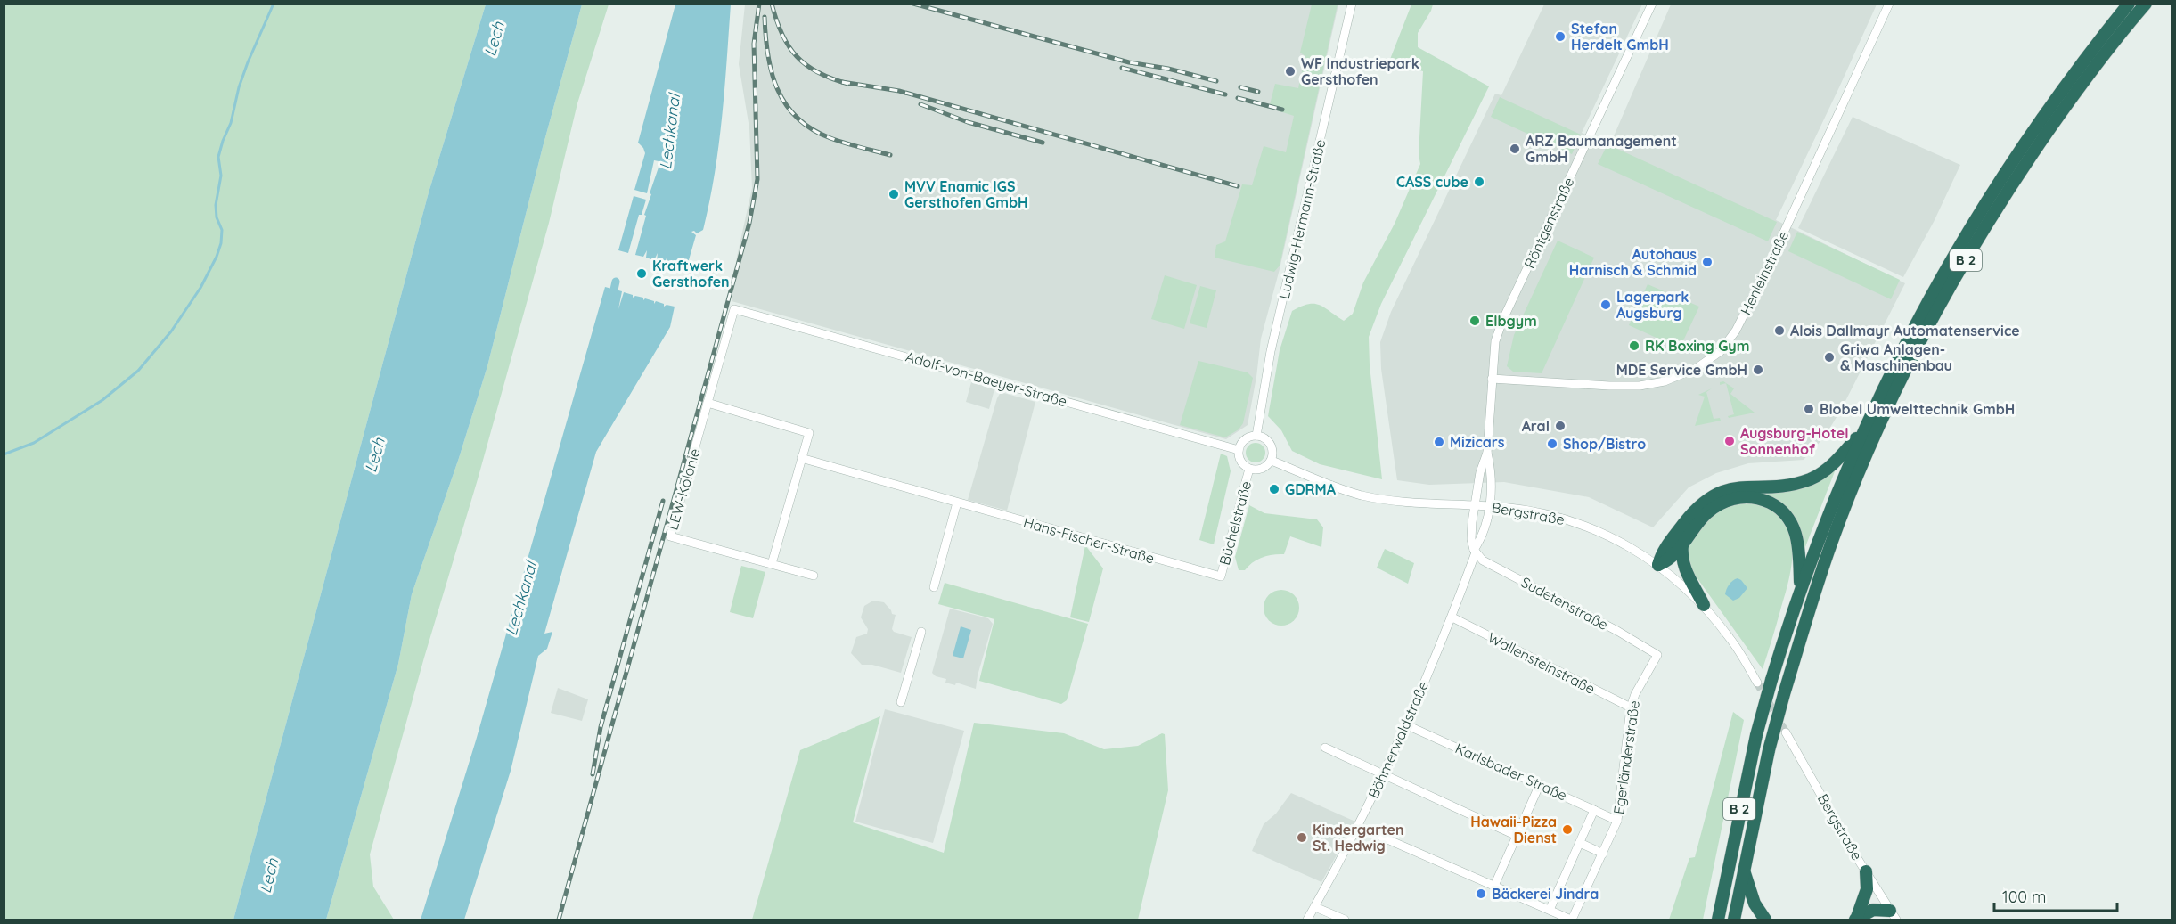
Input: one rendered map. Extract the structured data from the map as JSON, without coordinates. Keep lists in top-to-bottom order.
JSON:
{
  "streets": {
    "highway": ["B 2"],
    "street": [
      "Ludwig-Hermann-Straße",
      "Röntgenstraße",
      "Henleinstraße",
      "Adolf-von-Baeyer-Straße",
      "LEW-Kolonie",
      "Bergstraße",
      "Büchelstraße",
      "Hans-Fischer-Straße",
      "Sudetenstraße",
      "Wallensteinstraße",
      "Böhmerwaldstraße",
      "Egerländerstraße",
      "Karlsbader Straße"
    ]
  },
  "crossings": [
    ["Ludwig-Hermann-Straße", "Adolf-von-Baeyer-Straße"],
    ["Ludwig-Hermann-Straße", "Bergstraße"],
    ["Ludwig-Hermann-Straße", "Büchelstraße"],
    ["Röntgenstraße", "Henleinstraße"],
    ["Röntgenstraße", "Bergstraße"],
    ["B 2", "Bergstraße"],
    ["Adolf-von-Baeyer-Straße", "LEW-Kolonie"],
    ["Adolf-von-Baeyer-Straße", "Bergstraße"],
    ["Adolf-von-Baeyer-Straße", "Büchelstraße"],
    ["Bergstraße", "Büchelstraße"],
    ["Büchelstraße", "Hans-Fischer-Straße"],
    ["Sudetenstraße", "Böhmerwaldstraße"],
    ["Sudetenstraße", "Egerländerstraße"],
    ["Wallensteinstraße", "Böhmerwaldstraße"],
    ["Wallensteinstraße", "Egerländerstraße"],
    ["Böhmerwaldstraße", "Karlsbader Straße"],
    ["Egerländerstraße", "Karlsbader Straße"]
  ],
  "water": ["Lech", "Lechkanal"],
  "places": [
    "Stefan Herdelt GmbH",
    "WF Industriepark Gersthofen",
    "ARZ Baumanagement GmbH",
    "CASS cube",
    "MVV Enamic IGS Gersthofen GmbH",
    "Autohaus Harnisch & Schmid",
    "Kraftwerk Gersthofen",
    "Lagerpark Augsburg",
    "Elbgym",
    "Alois Dallmayr Automatenservice",
    "RK Boxing Gym",
    "Griwa Anlagen- & Maschinenbau",
    "MDE Service GmbH",
    "Blobel Umwelttechnik GmbH",
    "Aral",
    "Augsburg-Hotel Sonnenhof",
    "Mizicars",
    "Shop/Bistro",
    "GDRMA",
    "Hawaii-Pizza Dienst",
    "Kindergarten St. Hedwig",
    "Bäckerei Jindra"
  ],
  "scale_bar": "100 m"
}
